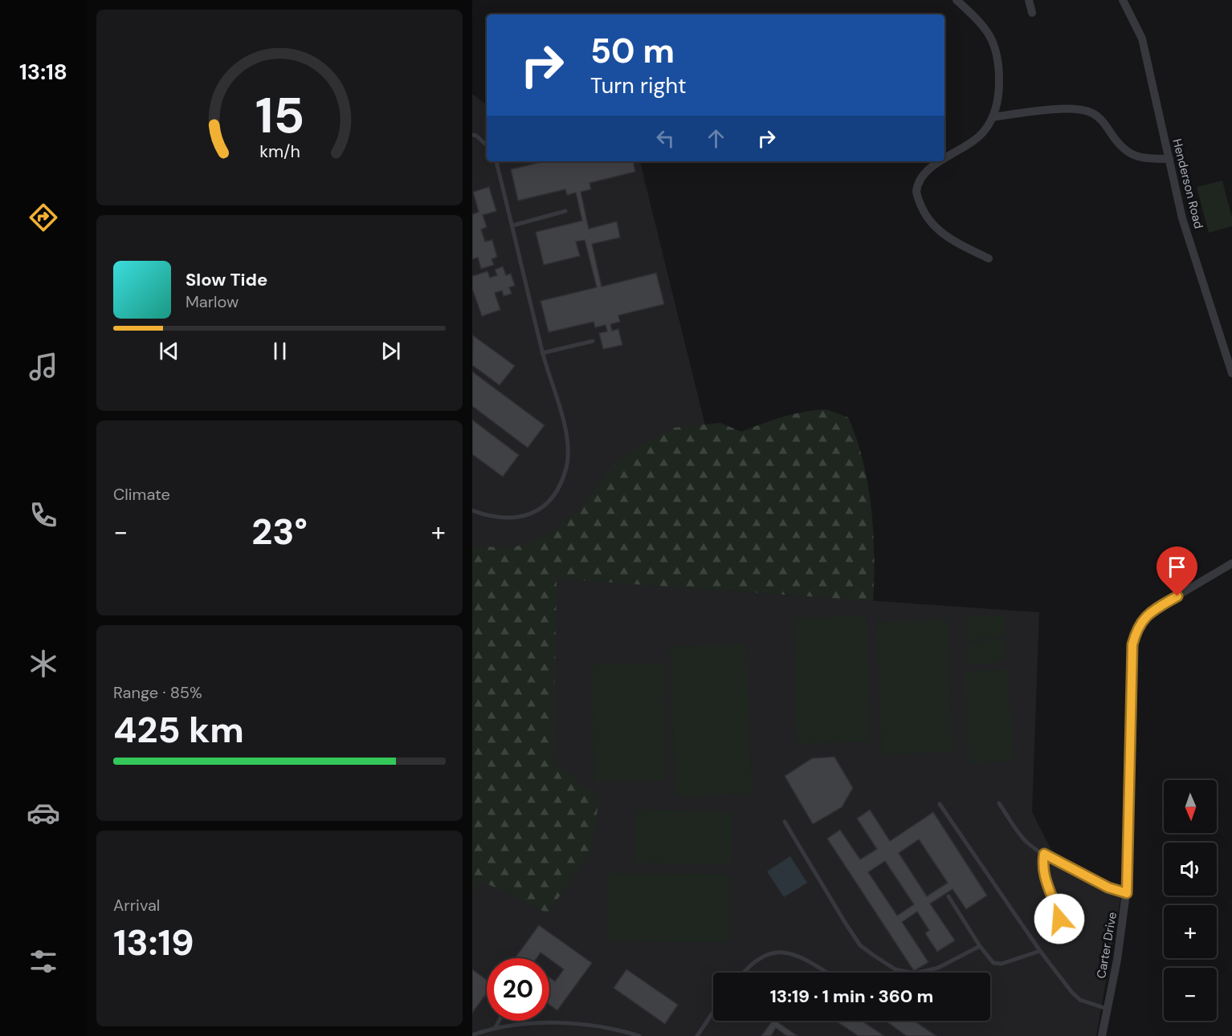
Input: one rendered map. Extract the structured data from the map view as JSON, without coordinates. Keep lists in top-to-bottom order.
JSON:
{
  "streets": {
    "street": ["Henderson Road", "Carter Drive"]
  },
  "north": "bottom",
  "page": {
    "tabs": "13:18",
    "turn": ["50 m", "Turn right"],
    "song": ["Slow Tide", "Marlow"],
    "tile": [
      "Climate",
      ["Range · 85%", "425 km"],
      ["Arrival", "13:19"]
    ],
    "heat": ["−", "23°", "+"],
    "map_buttons": ["+", "−"],
    "limit": "20",
    "trip": "13:19 · 1 min · 360 m",
    "gauge": ["15", "km/h"]
  }
}
